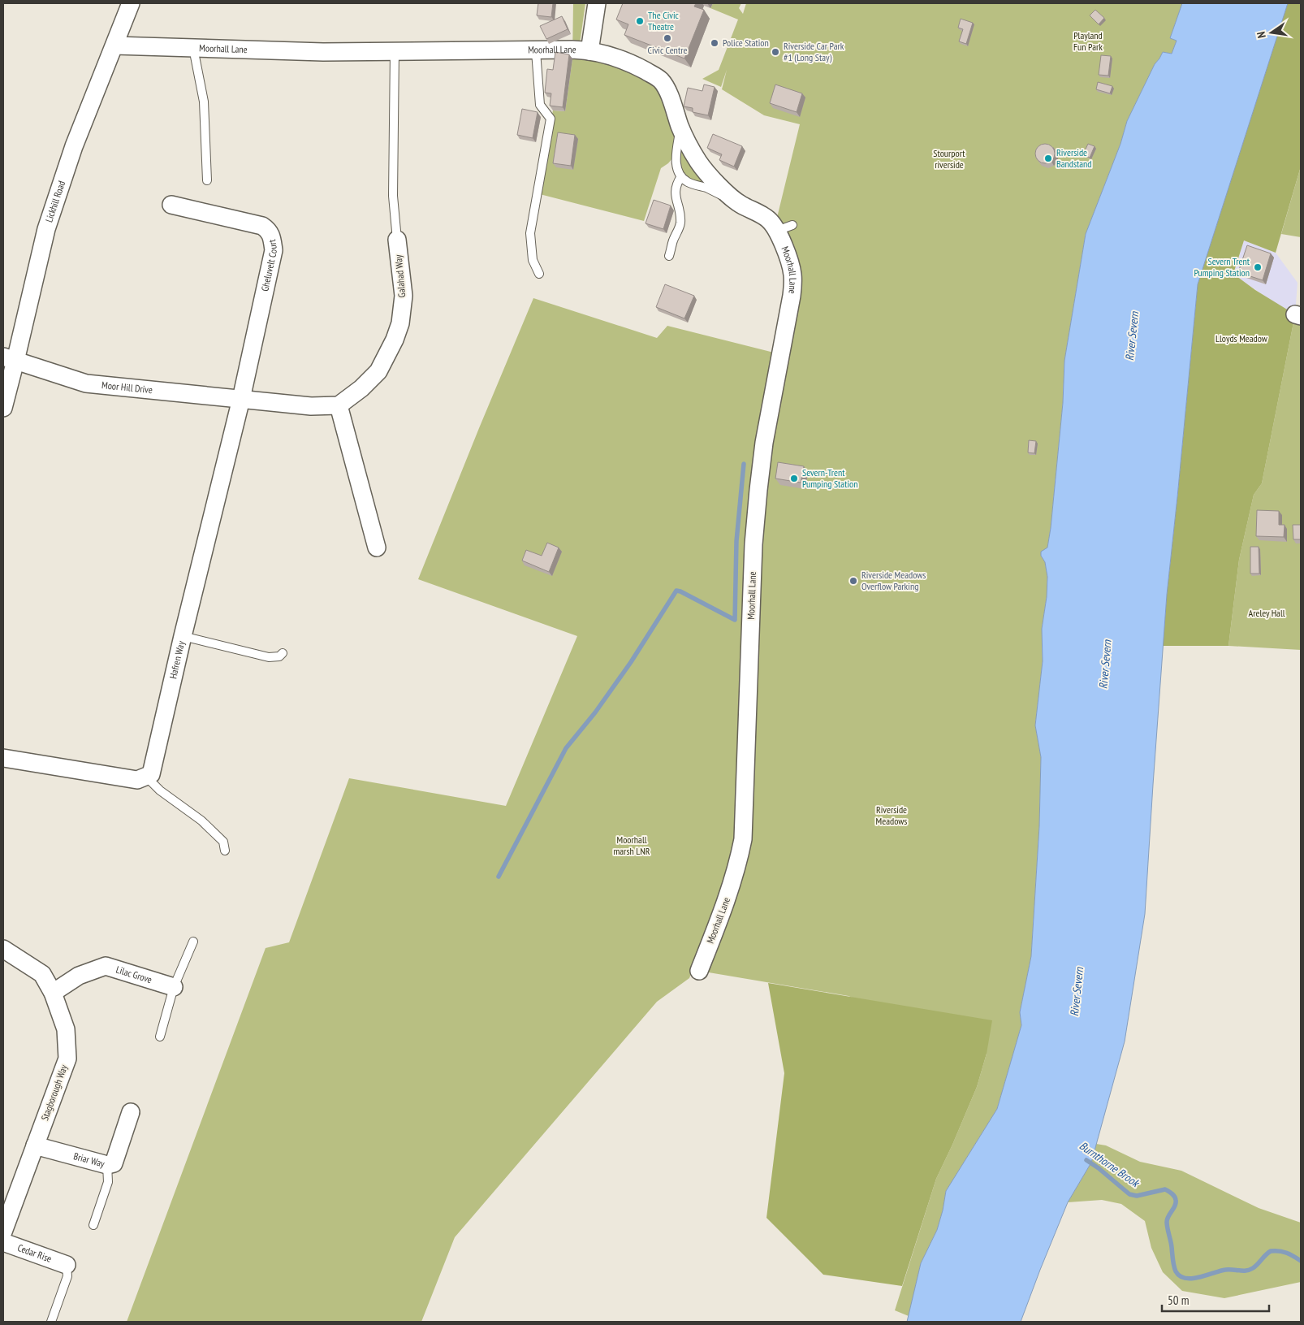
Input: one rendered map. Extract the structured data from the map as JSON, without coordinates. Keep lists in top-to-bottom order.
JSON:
{
  "streets": {
    "street": [
      "Moorhall Lane",
      "Lickhill Road",
      "Gheluvelt Court",
      "Galahad Way",
      "Moor Hill Drive",
      "Hafren Way",
      "Lilac Grove",
      "Stagborough Way",
      "Briar Way",
      "Cedar Rise"
    ]
  },
  "crossings": [
    ["Moorhall Lane", "Lickhill Road"],
    ["Moorhall Lane", "Galahad Way"],
    ["Lickhill Road", "Moor Hill Drive"],
    ["Gheluvelt Court", "Moor Hill Drive"],
    ["Gheluvelt Court", "Hafren Way"],
    ["Moor Hill Drive", "Hafren Way"],
    ["Lilac Grove", "Stagborough Way"],
    ["Stagborough Way", "Briar Way"]
  ],
  "water": ["River Severn", "Burnthorne Brook"],
  "parks": [
    "Playland Fun Park",
    "Stourport riverside",
    "Lloyds Meadow",
    "Areley Hall",
    "Riverside Meadows",
    "Moorhall marsh LNR"
  ],
  "places": [
    "The Civic Theatre",
    "Civic Centre",
    "Police Station",
    "Riverside Car Park #1 (Long Stay)",
    "Riverside Bandstand",
    "Severn Trent Pumping Station",
    "Severn-Trent Pumping Station",
    "Riverside Meadows Overflow Parking"
  ],
  "scale_bar": "50 m",
  "north": "left"
}
